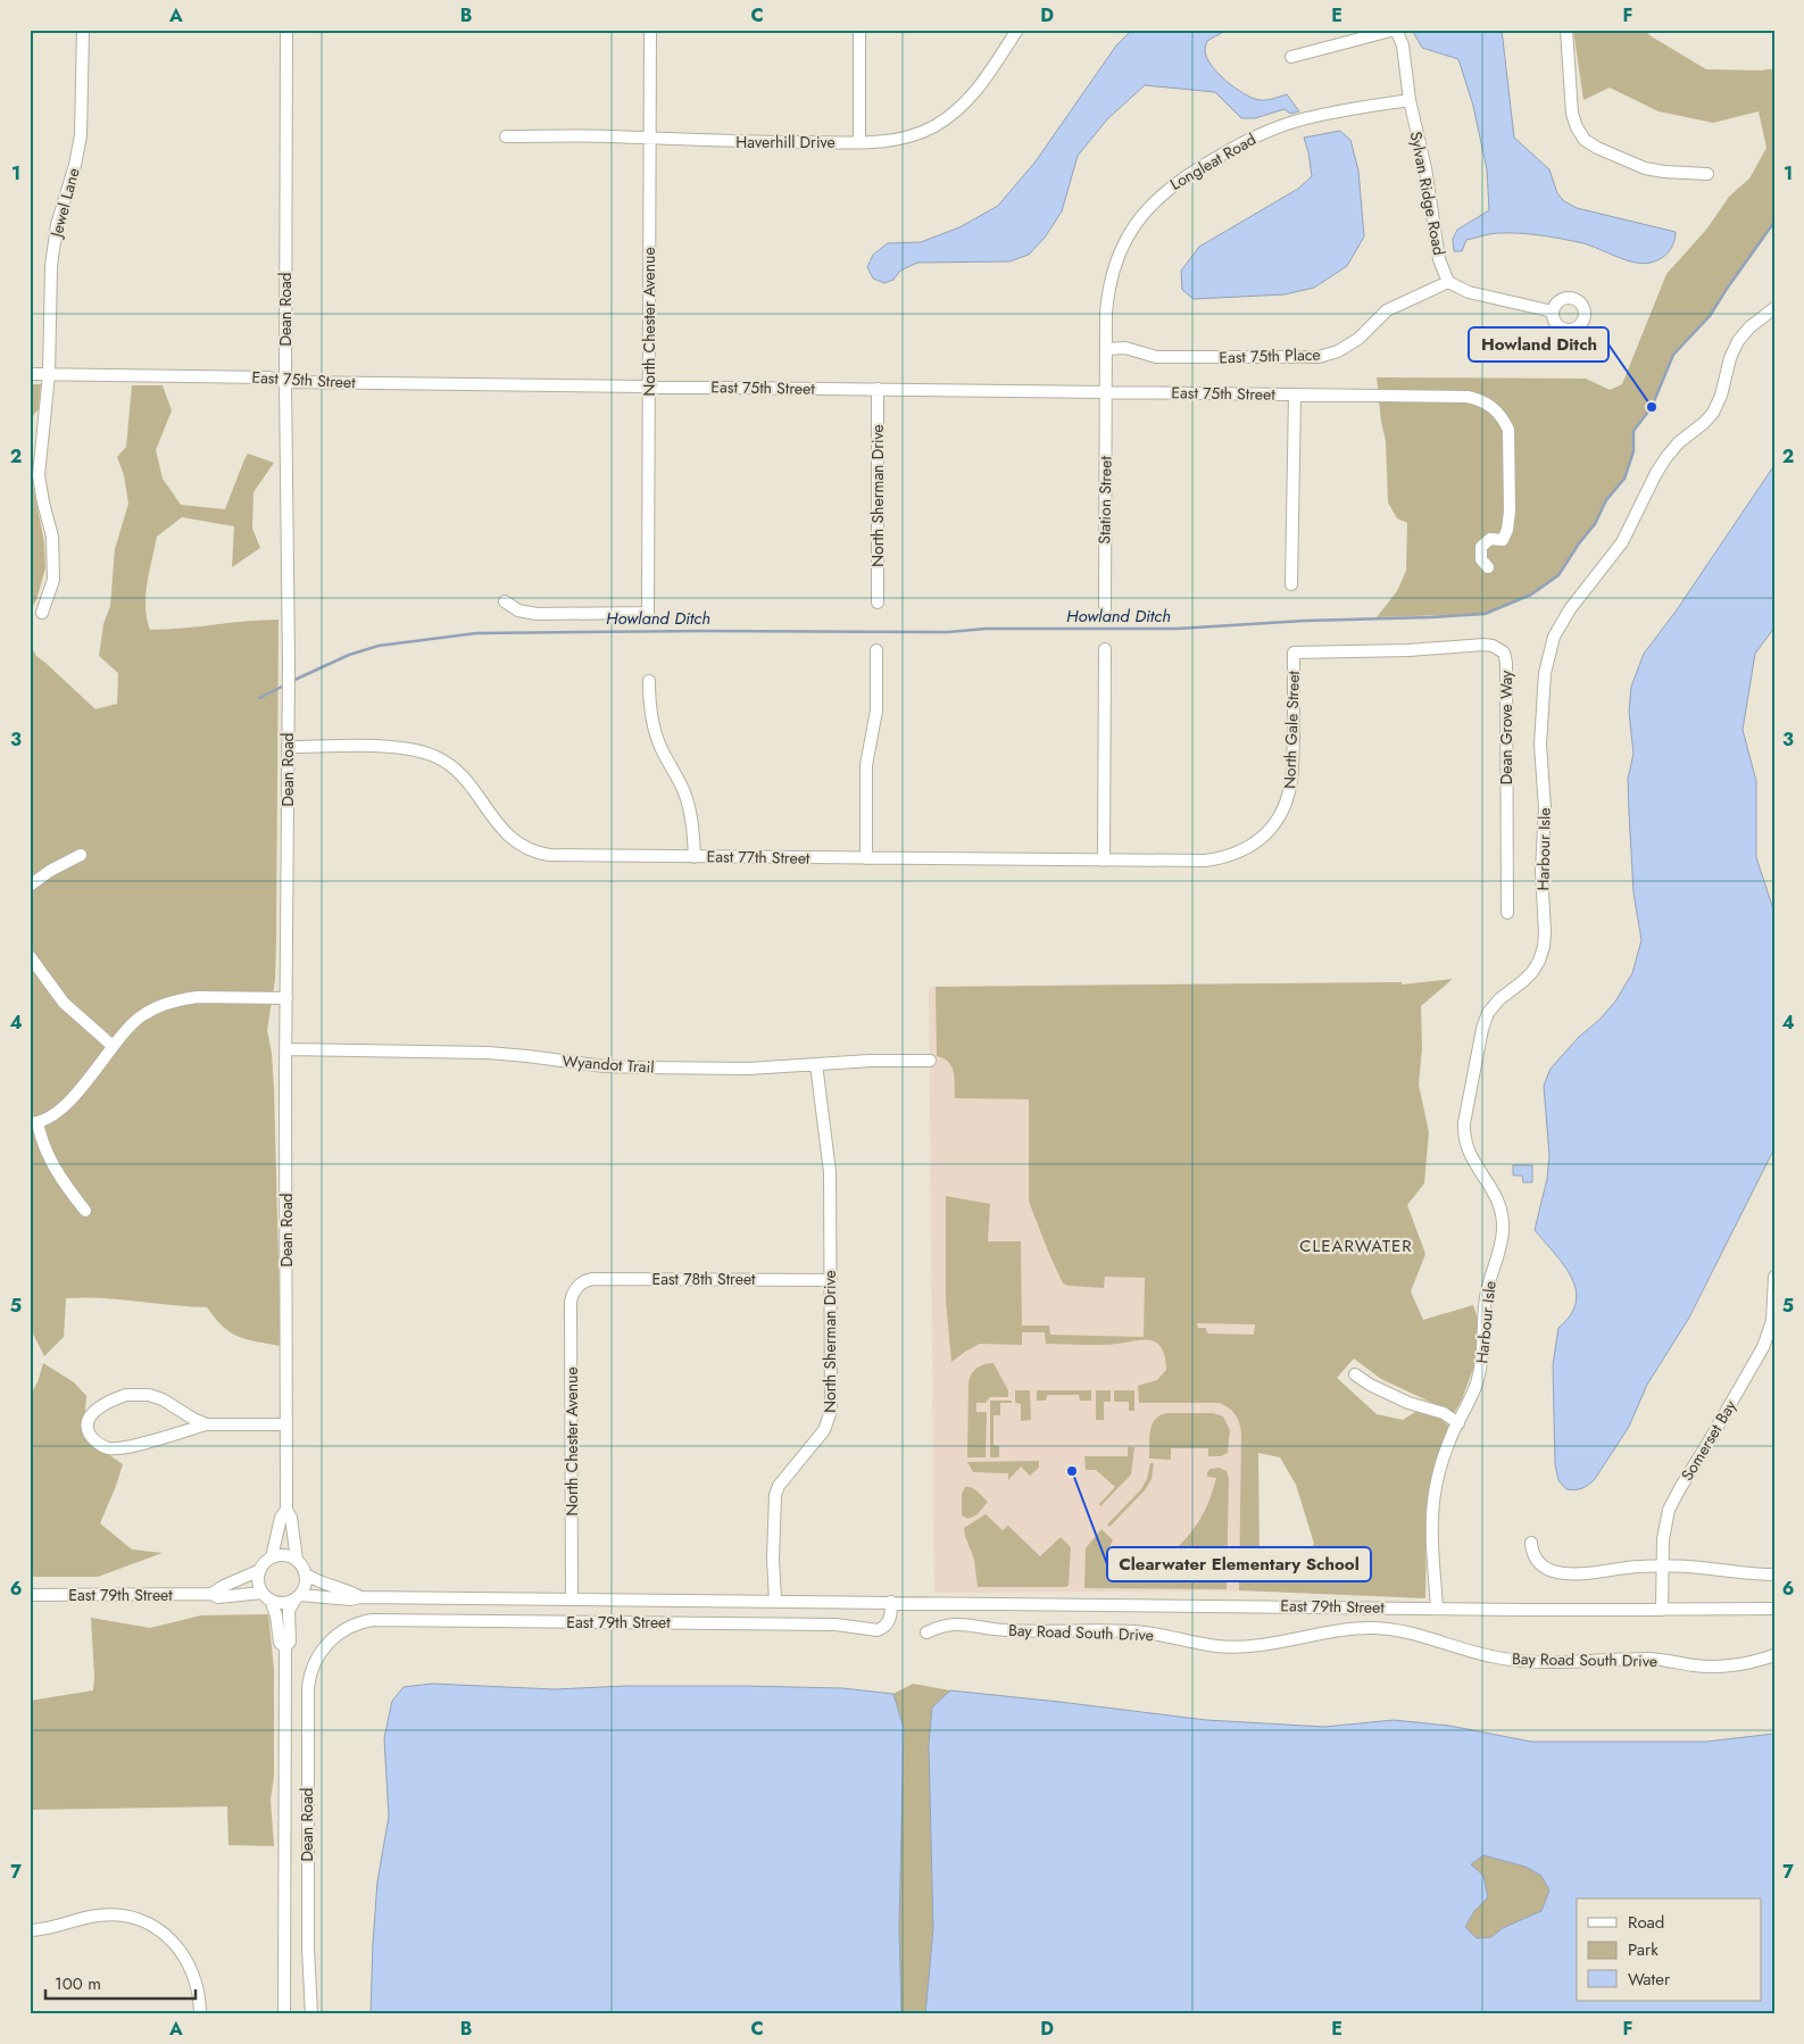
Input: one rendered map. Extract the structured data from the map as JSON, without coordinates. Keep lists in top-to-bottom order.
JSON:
{
  "streets": {
    "street": [
      "Haverhill Drive",
      "Longleat Road",
      "Sylvan Ridge Road",
      "Jewel Lane",
      "Dean Road",
      "North Chester Avenue",
      "East 75th Place",
      "East 75th Street",
      "North Sherman Drive",
      "Station Street",
      "Dean Grove Way",
      "North Gale Street",
      "Harbour Isle",
      "East 77th Street",
      "Wyandot Trail",
      "East 78th Street",
      "Somerset Bay",
      "East 79th Street",
      "Bay Road South Drive"
    ]
  },
  "crossings": [
    ["Haverhill Drive", "North Chester Avenue"],
    ["Longleat Road", "Sylvan Ridge Road"],
    ["Longleat Road", "East 75th Place"],
    ["Longleat Road", "East 75th Street"],
    ["Longleat Road", "Station Street"],
    ["Sylvan Ridge Road", "East 75th Place"],
    ["Jewel Lane", "East 75th Street"],
    ["Dean Road", "East 75th Street"],
    ["Dean Road", "East 77th Street"],
    ["Dean Road", "Wyandot Trail"],
    ["Dean Road", "East 79th Street"],
    ["North Chester Avenue", "East 75th Street"],
    ["North Chester Avenue", "East 78th Street"],
    ["North Chester Avenue", "East 79th Street"],
    ["East 75th Street", "North Sherman Drive"],
    ["East 75th Street", "Station Street"],
    ["North Sherman Drive", "Wyandot Trail"],
    ["North Sherman Drive", "East 78th Street"],
    ["North Sherman Drive", "East 79th Street"],
    ["Dean Grove Way", "North Gale Street"],
    ["North Gale Street", "East 77th Street"],
    ["Harbour Isle", "East 79th Street"],
    ["Somerset Bay", "East 79th Street"]
  ],
  "districts": ["CLEARWATER"],
  "water": ["Howland Ditch"],
  "places": ["Howland Ditch", "Clearwater Elementary School"],
  "legend": ["Road", "Park", "Water"],
  "scale_bar": "100 m",
  "grid": {
    "columns": [
      "A",
      "B",
      "C",
      "D",
      "E",
      "F"
    ],
    "rows": [
      "1",
      "2",
      "3",
      "4",
      "5",
      "6",
      "7"
    ]
  }
}
